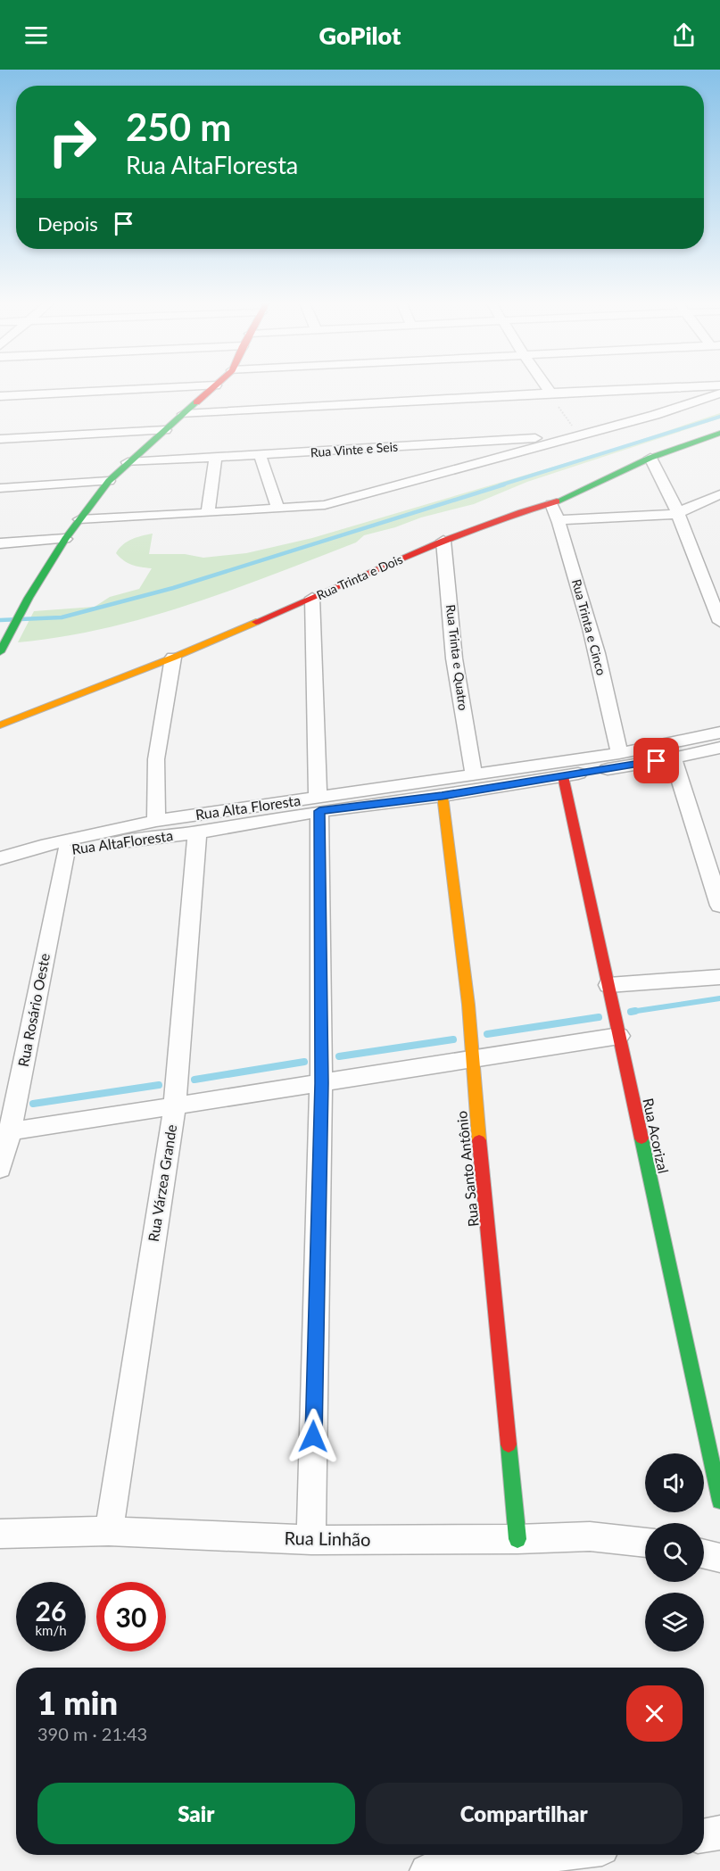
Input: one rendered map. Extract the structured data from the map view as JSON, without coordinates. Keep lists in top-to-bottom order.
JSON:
{
  "streets": {
    "street": [
      "Rua Vinte e Seis",
      "Rua Trinta e Dois",
      "Rua Trinta e Cinco",
      "Rua Trinta e Quatro",
      "Rua Alta Floresta",
      "Rua AltaFloresta",
      "Rua Rosário Oeste",
      "Rua Acorizal",
      "Rua Santo Antônio",
      "Rua Várzea Grande",
      "Rua Linhão"
    ]
  },
  "crossings": [
    ["Rua Trinta e Dois", "Rua Trinta e Cinco"],
    ["Rua Trinta e Dois", "Rua Trinta e Quatro"],
    ["Rua Trinta e Cinco", "Rua Alta Floresta"],
    ["Rua Trinta e Quatro", "Rua Alta Floresta"],
    ["Rua Alta Floresta", "Rua AltaFloresta"],
    ["Rua AltaFloresta", "Rua Rosário Oeste"],
    ["Rua AltaFloresta", "Rua Acorizal"],
    ["Rua AltaFloresta", "Rua Santo Antônio"],
    ["Rua AltaFloresta", "Rua Várzea Grande"],
    ["Rua Santo Antônio", "Rua Linhão"],
    ["Rua Várzea Grande", "Rua Linhão"]
  ],
  "page": {
    "header": "GoPilot",
    "turn": ["250 m", "Rua AltaFloresta"],
    "then": "Depois",
    "speed": "26 km/h",
    "limit": "30",
    "heading": ["1 min", "390 m · 21:43"],
    "buttons": ["Sair", "Compartilhar"]
  }
}
